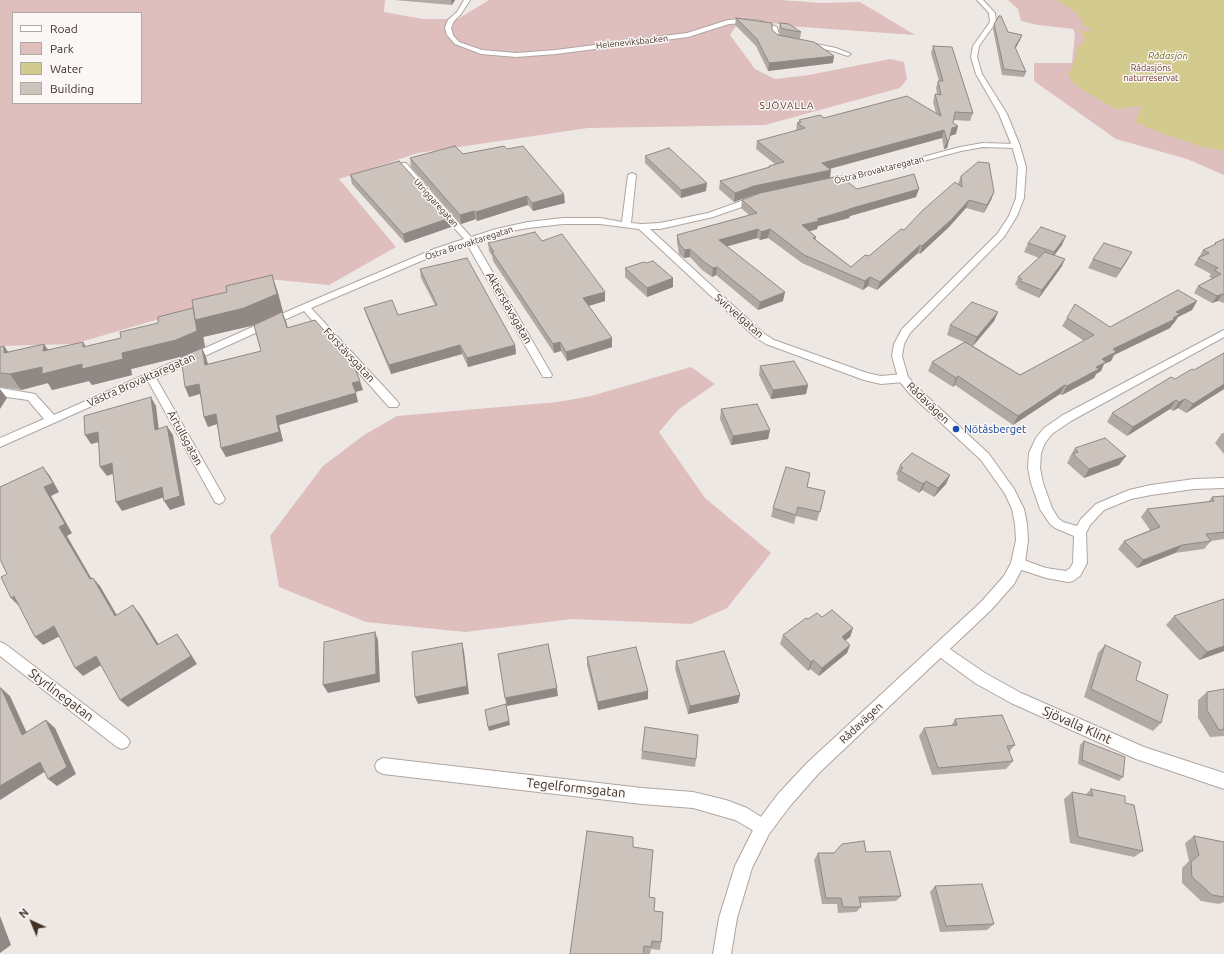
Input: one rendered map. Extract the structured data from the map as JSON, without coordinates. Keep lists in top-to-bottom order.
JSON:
{
  "streets": {
    "street": [
      "Heleneviksbacken",
      "Östra Brovaktaregatan",
      "Utriggaregatan",
      "Akterstävsgatan",
      "Svirvelgatan",
      "Förstävsgatan",
      "Västra Brovaktaregatan",
      "Rådavägen",
      "Ärtullsgatan",
      "Styrlinegatan",
      "Sjövalla Klint",
      "Tegelformsgatan"
    ]
  },
  "crossings": [
    ["Östra Brovaktaregatan", "Utriggaregatan"],
    ["Östra Brovaktaregatan", "Akterstävsgatan"],
    ["Östra Brovaktaregatan", "Svirvelgatan"],
    ["Östra Brovaktaregatan", "Förstävsgatan"],
    ["Östra Brovaktaregatan", "Västra Brovaktaregatan"],
    ["Östra Brovaktaregatan", "Rådavägen"],
    ["Utriggaregatan", "Akterstävsgatan"],
    ["Svirvelgatan", "Rådavägen"],
    ["Förstävsgatan", "Västra Brovaktaregatan"],
    ["Västra Brovaktaregatan", "Ärtullsgatan"],
    ["Rådavägen", "Sjövalla Klint"],
    ["Rådavägen", "Tegelformsgatan"]
  ],
  "districts": ["SJÖVALLA"],
  "water": ["Rådasjön"],
  "parks": ["Rådasjöns naturreservat"],
  "places": ["Nötåsberget"],
  "legend": [
    "Road",
    "Park",
    "Water",
    "Building"
  ],
  "north": "top left"
}
